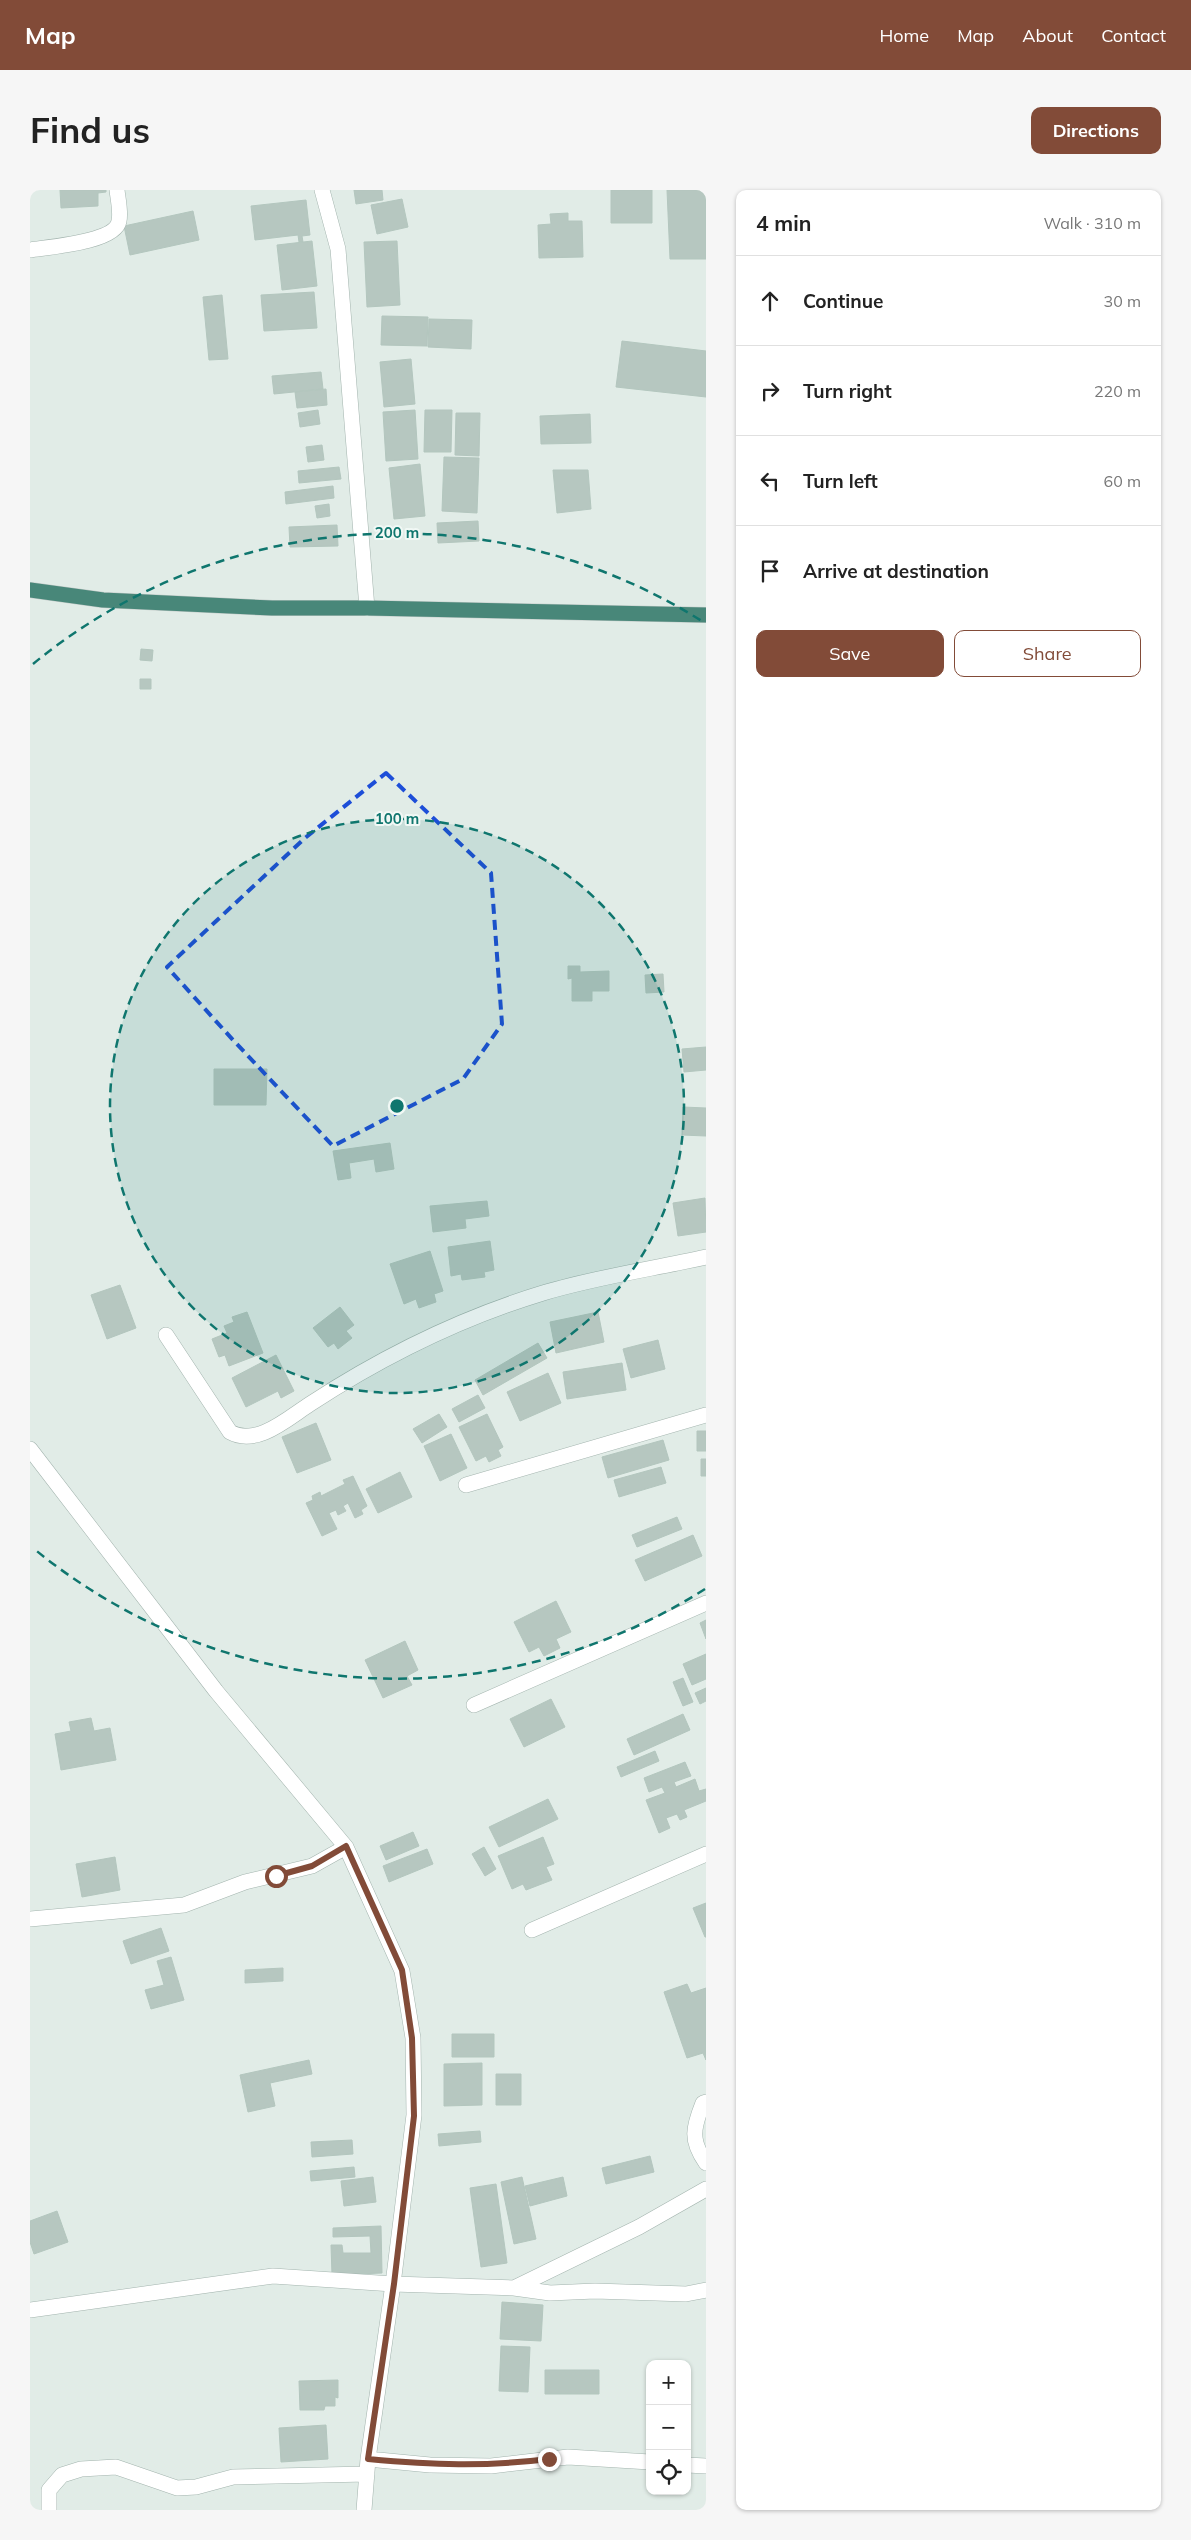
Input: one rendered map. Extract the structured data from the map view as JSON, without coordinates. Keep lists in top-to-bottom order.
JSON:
{
  "page": {
    "header": "Map",
    "nav": [
      "Home",
      "Map",
      "About",
      "Contact"
    ],
    "buttons": [
      "Directions",
      ["Save", "Share"]
    ],
    "title": "Find us",
    "heading": ["4 min", "Walk · 310 m"],
    "list": [
      ["Continue", "30 m"],
      ["Turn right", "220 m"],
      ["Turn left", "60 m"],
      "Arrive at destination"
    ],
    "map_buttons": ["+", "−"]
  },
  "rings": ["200 m", "100 m"]
}
